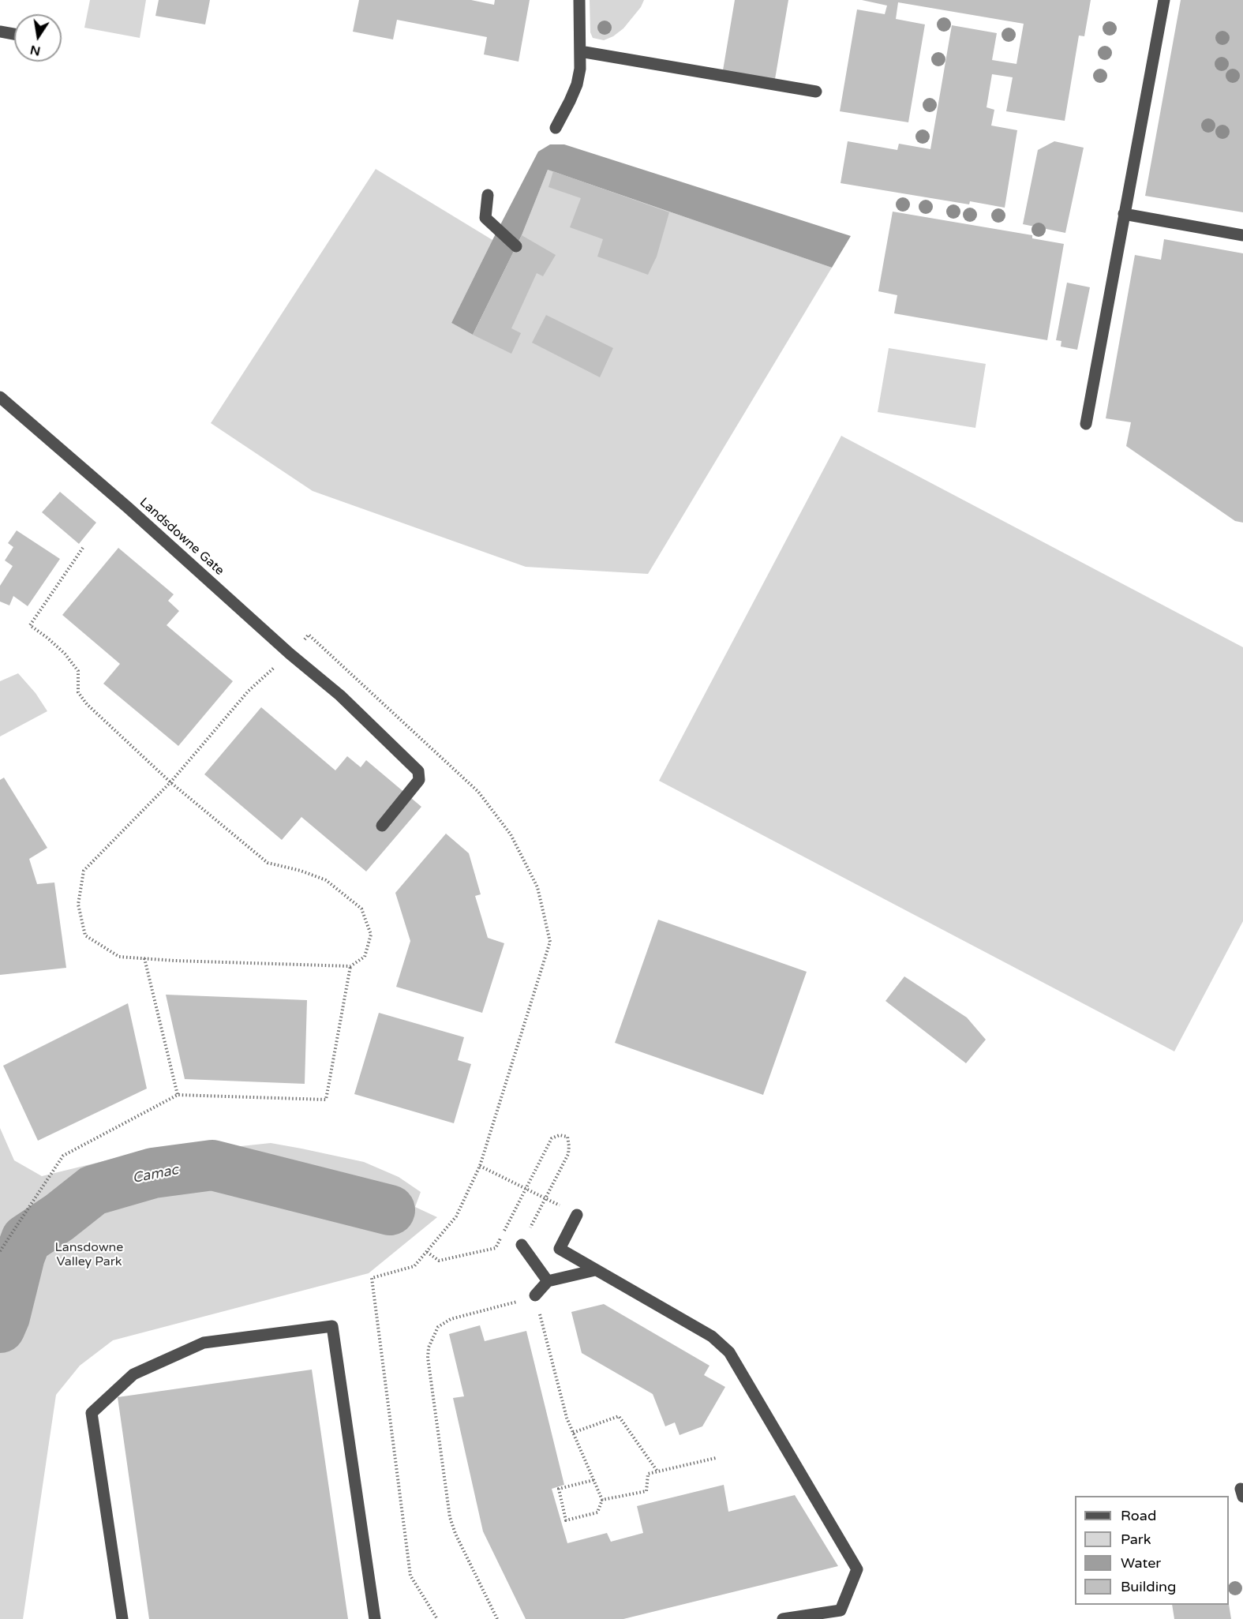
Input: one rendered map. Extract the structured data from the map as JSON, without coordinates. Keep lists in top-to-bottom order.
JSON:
{
  "streets": {
    "street": ["Landsdowne Gate"]
  },
  "water": ["Camac"],
  "parks": ["Lansdowne Valley Park"],
  "legend": [
    "Road",
    "Park",
    "Water",
    "Building"
  ],
  "north": "bottom"
}
